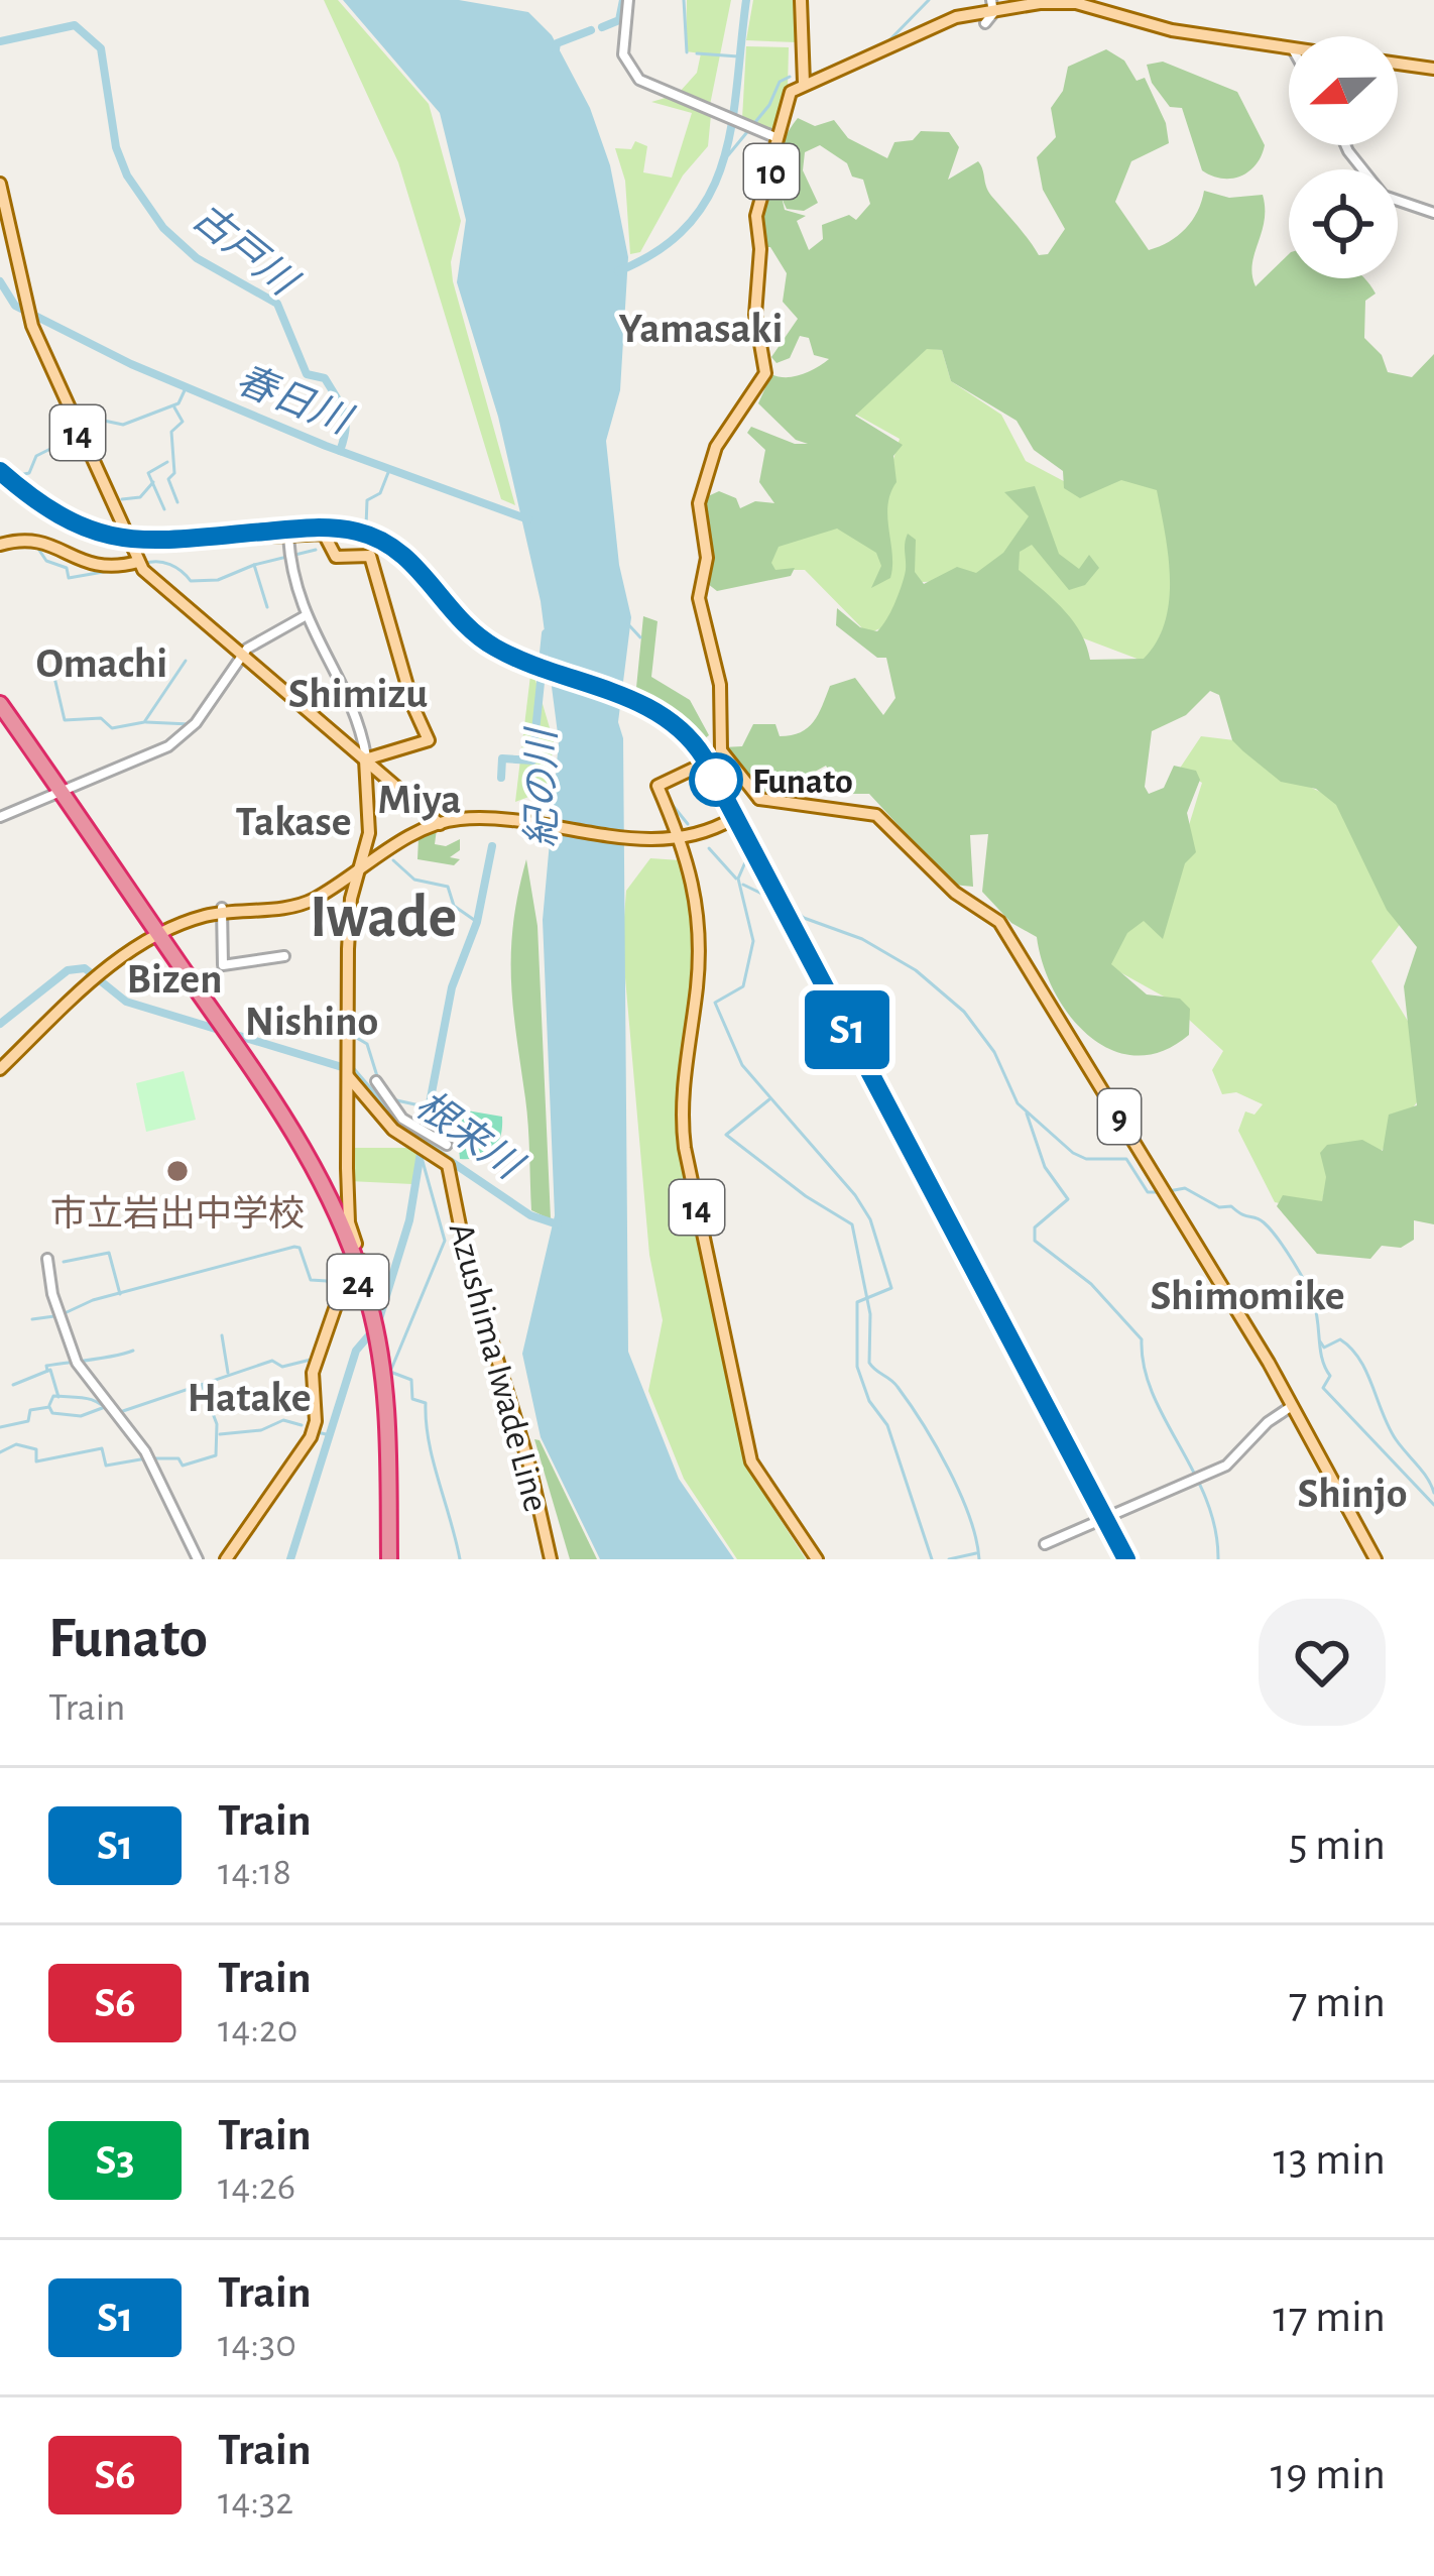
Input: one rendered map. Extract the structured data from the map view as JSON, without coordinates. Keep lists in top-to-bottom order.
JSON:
{
  "streets": {
    "highway": ["24"],
    "main road": [
      "10",
      "14",
      "9",
      "Azushima Iwade Line"
    ]
  },
  "crossings": [
    ["10", "9"]
  ],
  "districts": [
    "Yamasaki",
    "Omachi",
    "Shimizu",
    "Miya",
    "Takase",
    "Iwade",
    "Bizen",
    "Nishino",
    "Shimomike",
    "Hatake",
    "Shinjo"
  ],
  "water": [
    "古戸川",
    "春日川",
    "紀の川",
    "根来川"
  ],
  "places": ["Funato", "市立岩出中学校"],
  "north": "left",
  "page": {
    "on_map": "S1",
    "heading": ["Funato", "Train"],
    "list": [
      {
        "mark": "S1",
        "name": "Train",
        "note": "14:18",
        "value": "5 min"
      },
      {
        "mark": "S6",
        "name": "Train",
        "note": "14:20",
        "value": "7 min"
      },
      {
        "mark": "S3",
        "name": "Train",
        "note": "14:26",
        "value": "13 min"
      },
      {
        "mark": "S1",
        "name": "Train",
        "note": "14:30",
        "value": "17 min"
      },
      {
        "mark": "S6",
        "name": "Train",
        "note": "14:32",
        "value": "19 min"
      }
    ]
  }
}
